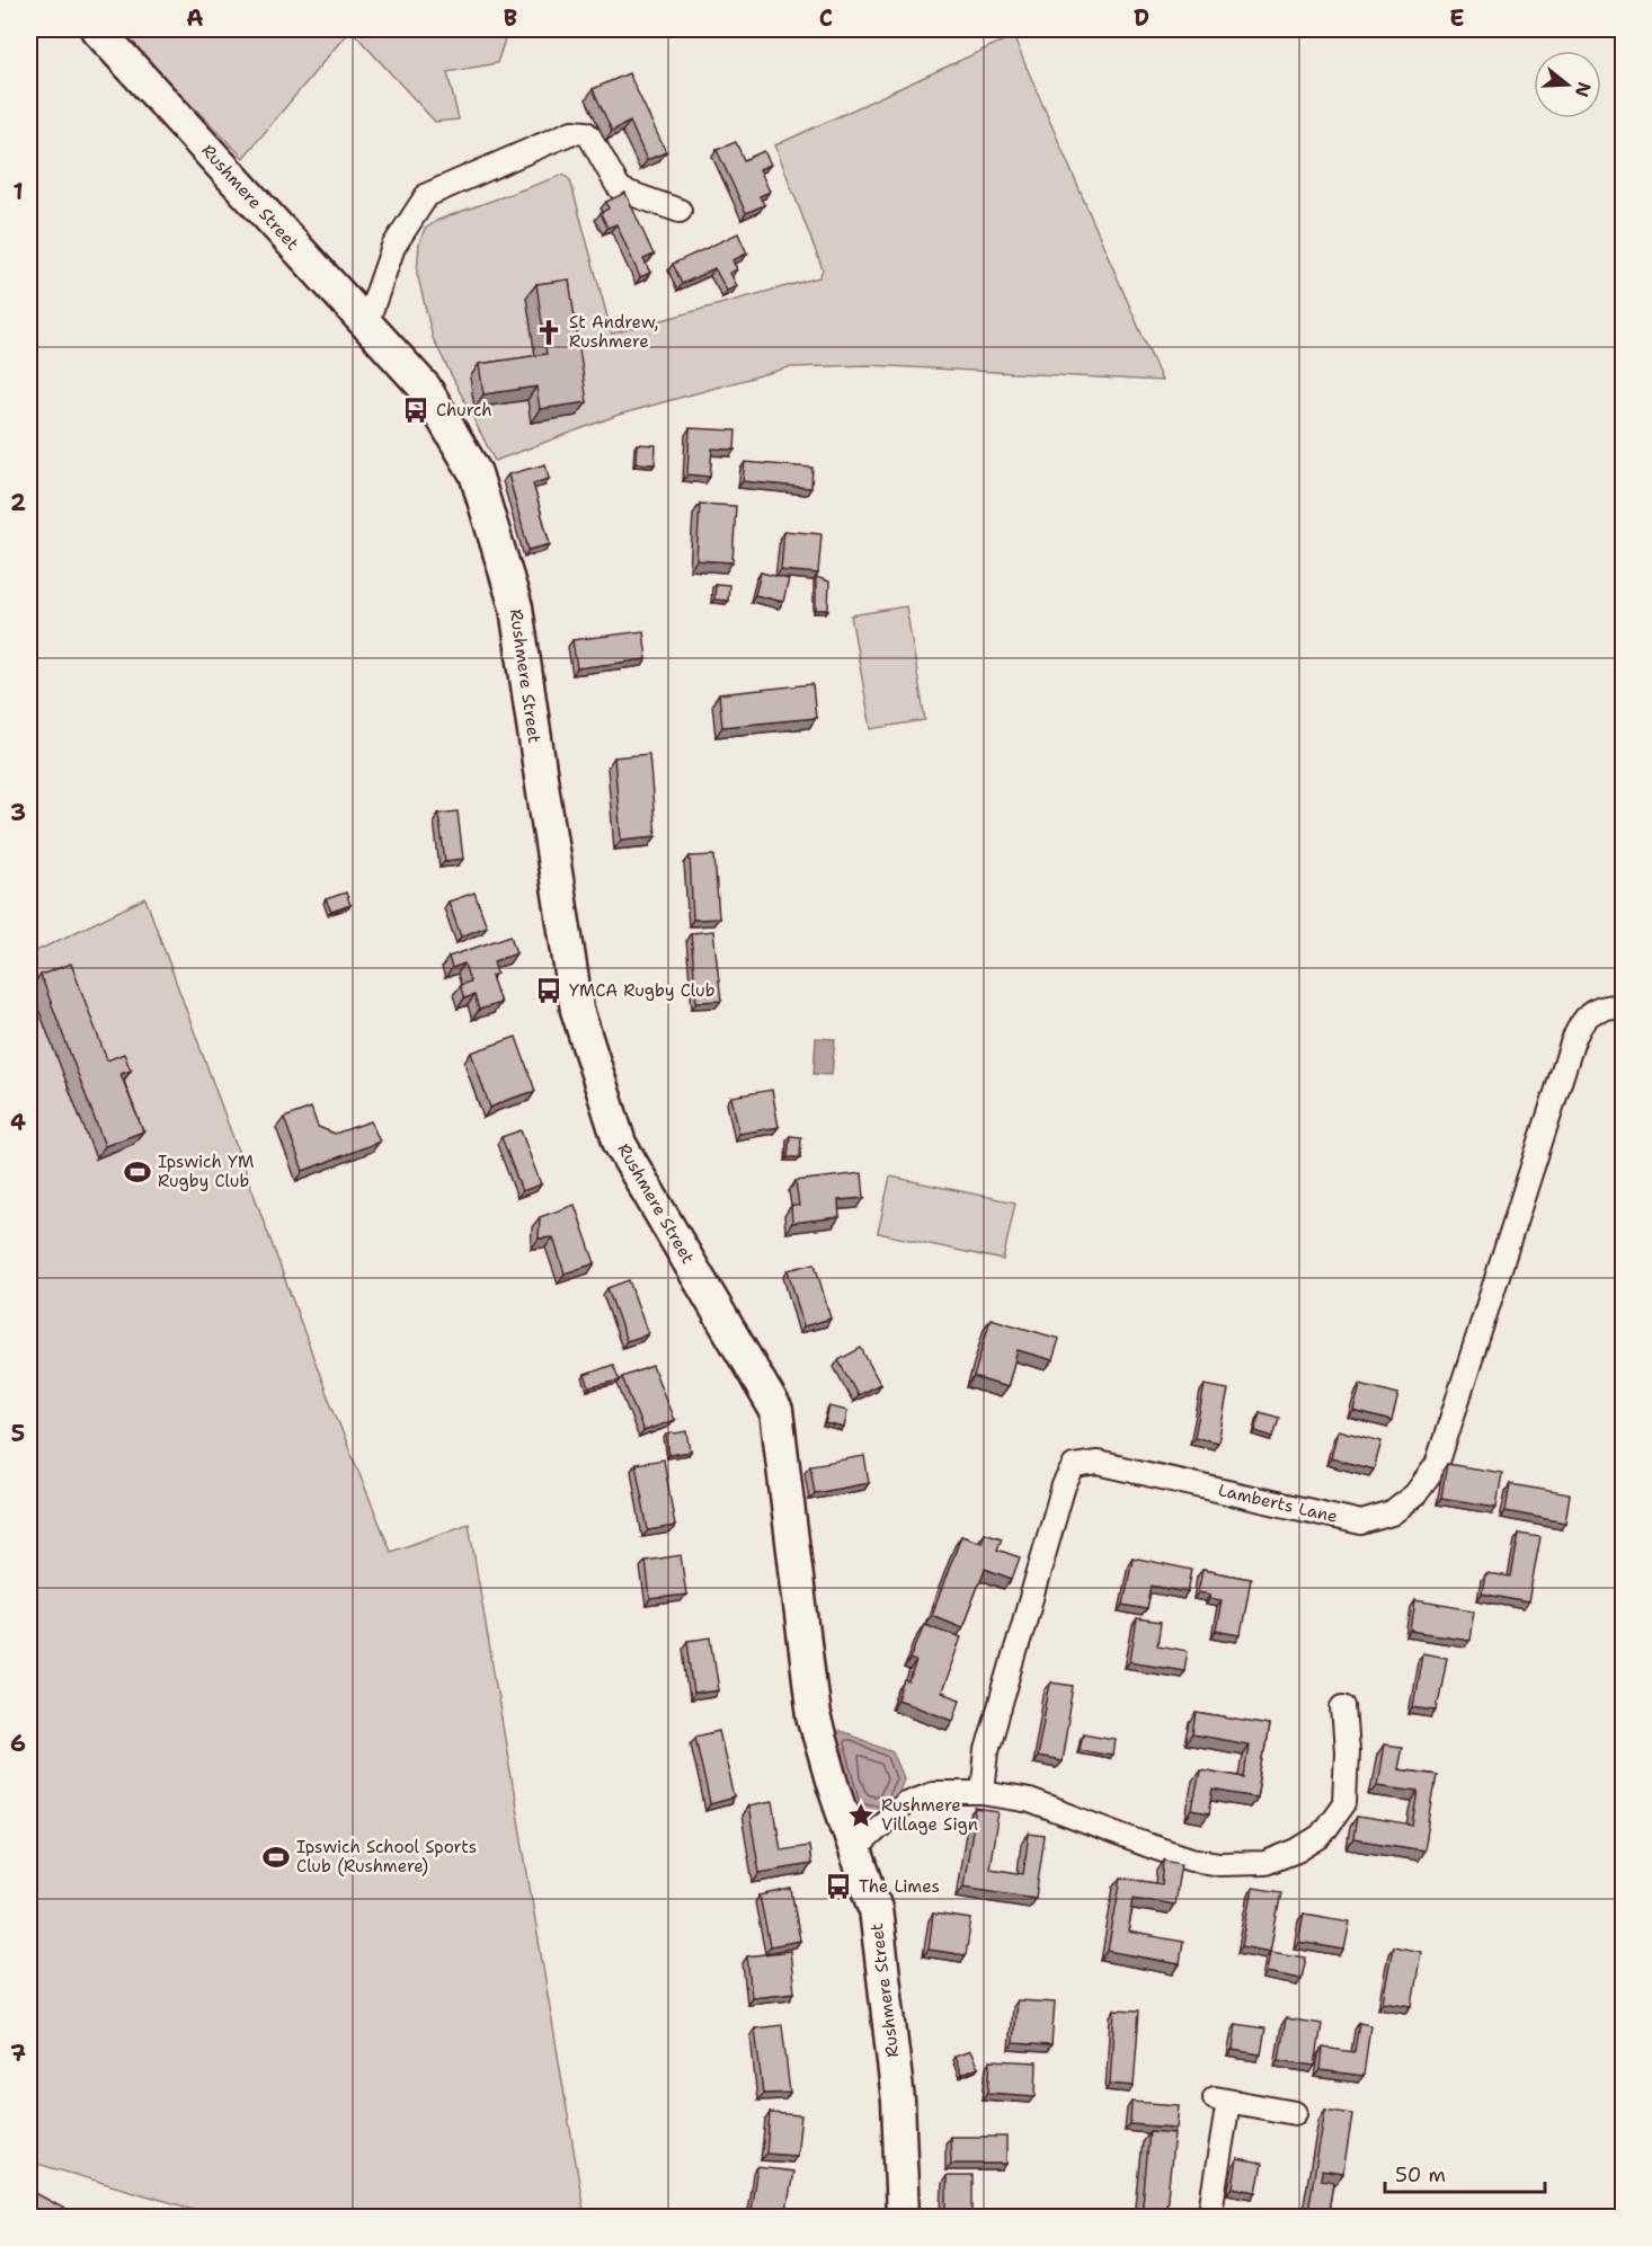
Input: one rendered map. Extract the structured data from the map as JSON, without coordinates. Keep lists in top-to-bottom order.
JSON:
{
  "streets": {
    "street": ["Rushmere Street", "Lamberts Lane"]
  },
  "places": {
    "church": ["St Andrew, Rushmere"],
    "bus stop": ["Church", "YMCA Rugby Club", "The Limes"],
    "sports": ["Ipswich YM Rugby Club", "Ipswich School Sports Club (Rushmere)"],
    "place": ["Rushmere Village Sign"]
  },
  "scale_bar": "50 m",
  "north": "right",
  "grid": {
    "columns": [
      "A",
      "B",
      "C",
      "D",
      "E"
    ],
    "rows": [
      "1",
      "2",
      "3",
      "4",
      "5",
      "6",
      "7"
    ]
  }
}
